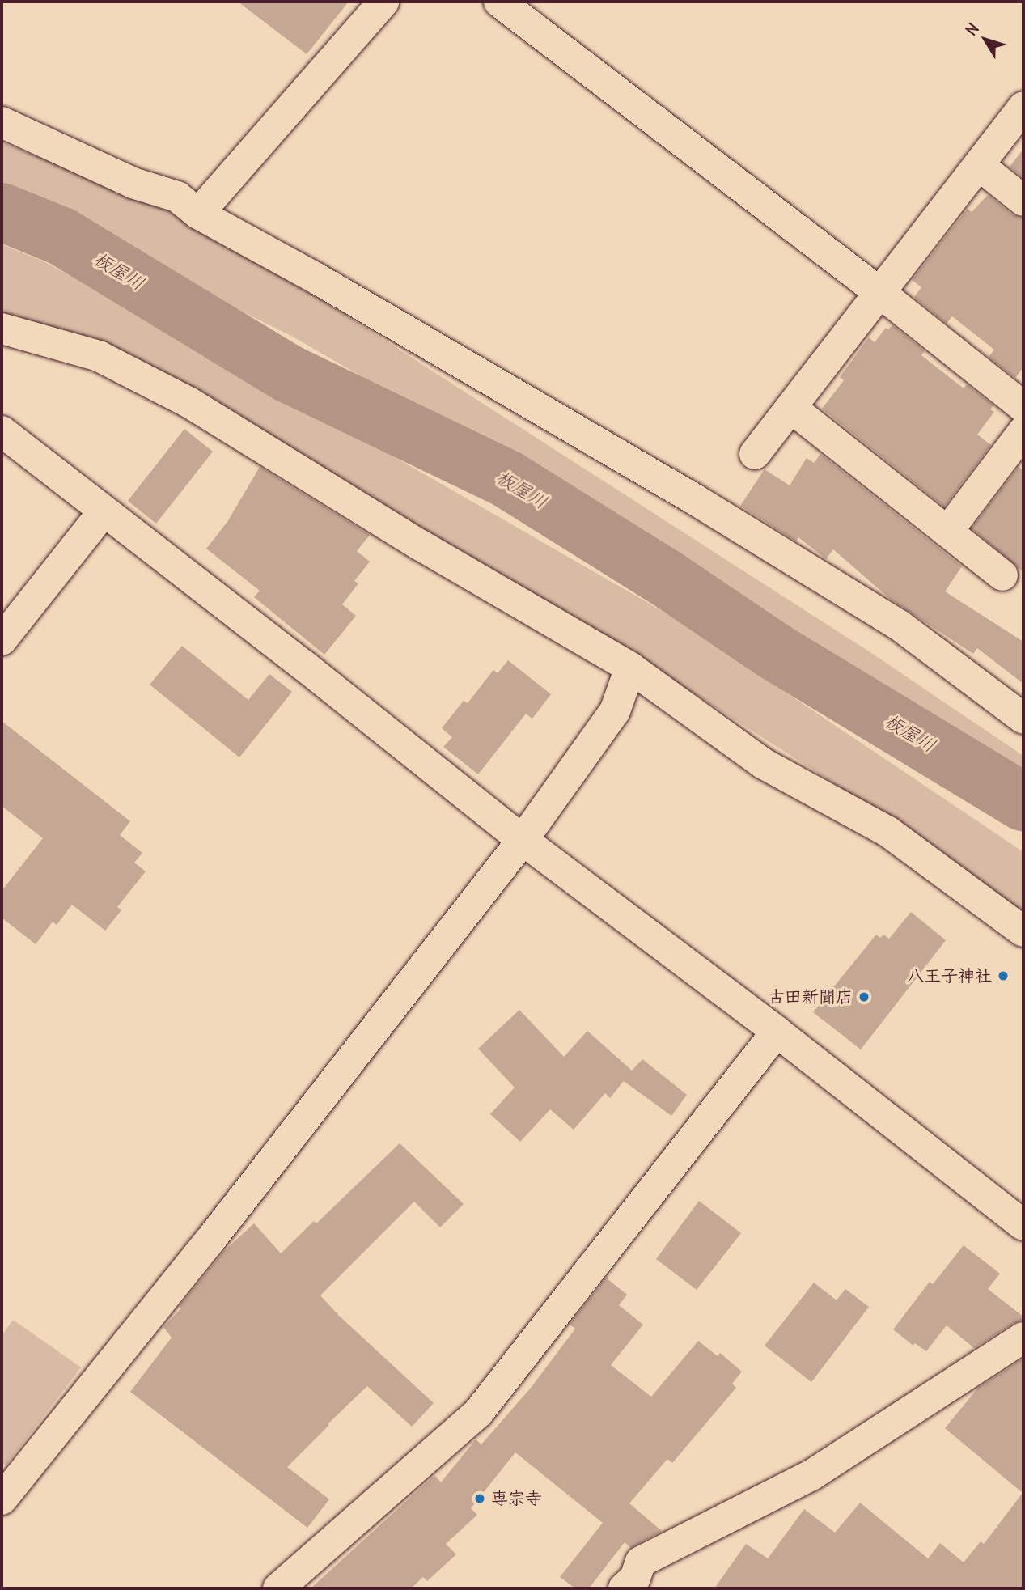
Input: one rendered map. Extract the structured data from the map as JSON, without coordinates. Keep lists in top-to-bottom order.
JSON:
{
  "water": ["板屋川"],
  "places": ["八王子神社", "古田新聞店", "専宗寺"],
  "north": "top left"
}
